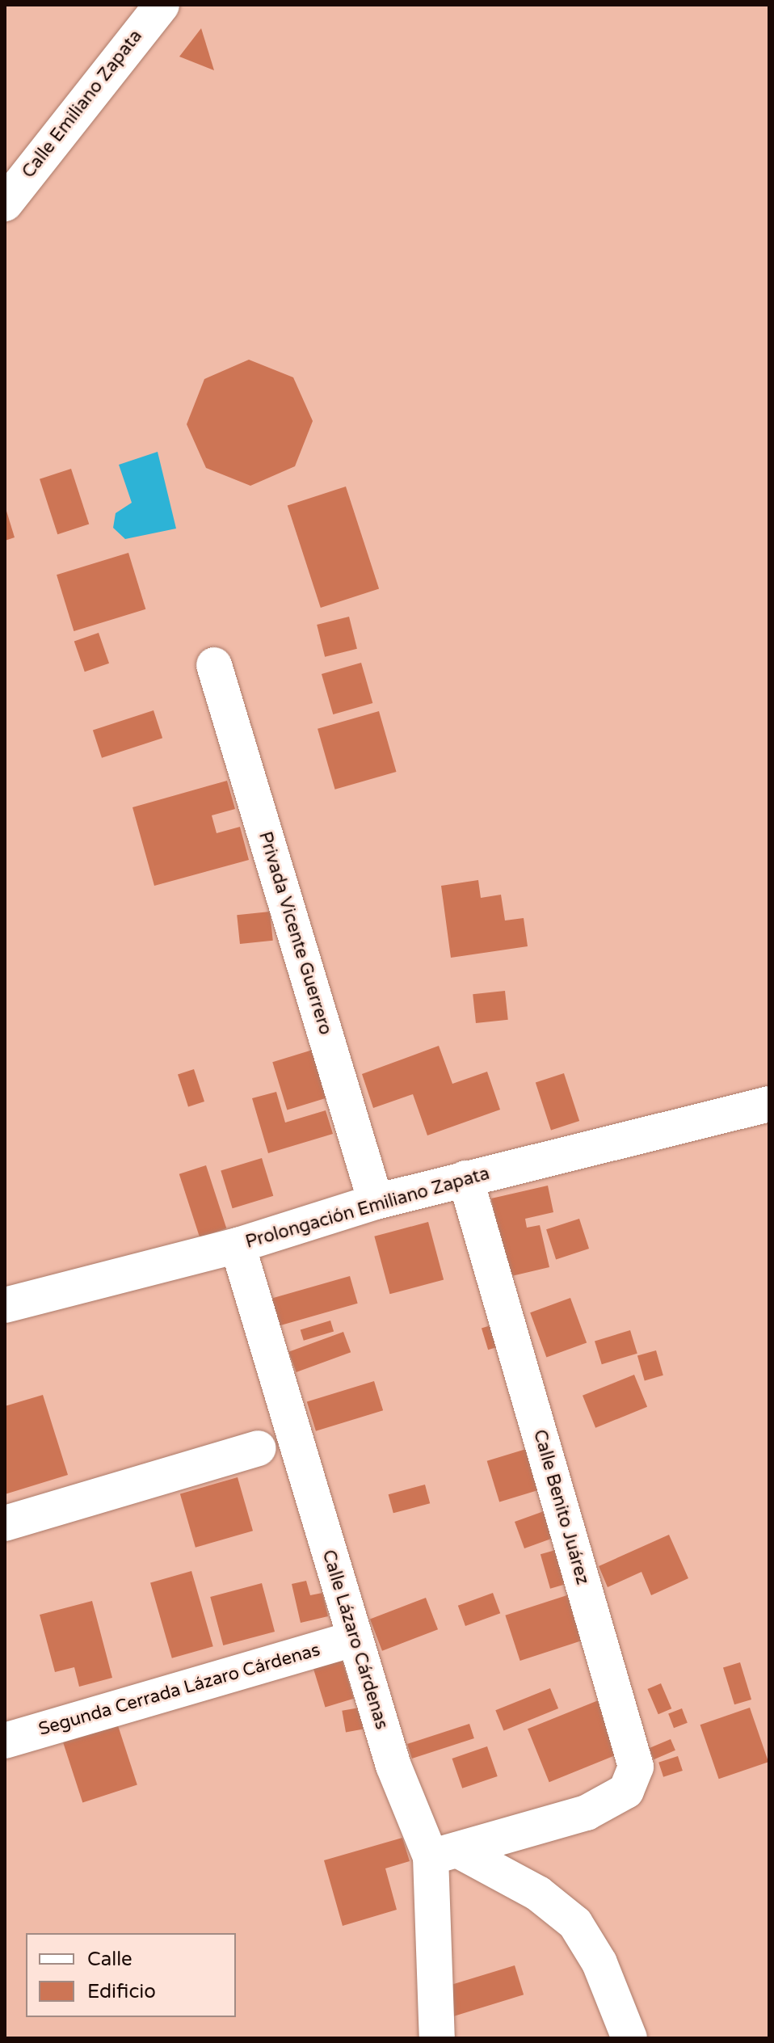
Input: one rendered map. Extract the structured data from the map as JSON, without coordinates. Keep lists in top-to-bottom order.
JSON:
{
  "streets": {
    "street": [
      "Calle Emiliano Zapata",
      "Privada Vicente Guerrero",
      "Prolongación Emiliano Zapata",
      "Calle Benito Juárez",
      "Calle Lázaro Cárdenas",
      "Segunda Cerrada Lázaro Cárdenas"
    ]
  },
  "crossings": [
    ["Privada Vicente Guerrero", "Prolongación Emiliano Zapata"],
    ["Prolongación Emiliano Zapata", "Calle Benito Juárez"],
    ["Prolongación Emiliano Zapata", "Calle Lázaro Cárdenas"],
    ["Calle Benito Juárez", "Calle Lázaro Cárdenas"],
    ["Calle Lázaro Cárdenas", "Segunda Cerrada Lázaro Cárdenas"]
  ],
  "legend": ["Calle", "Edificio"]
}
